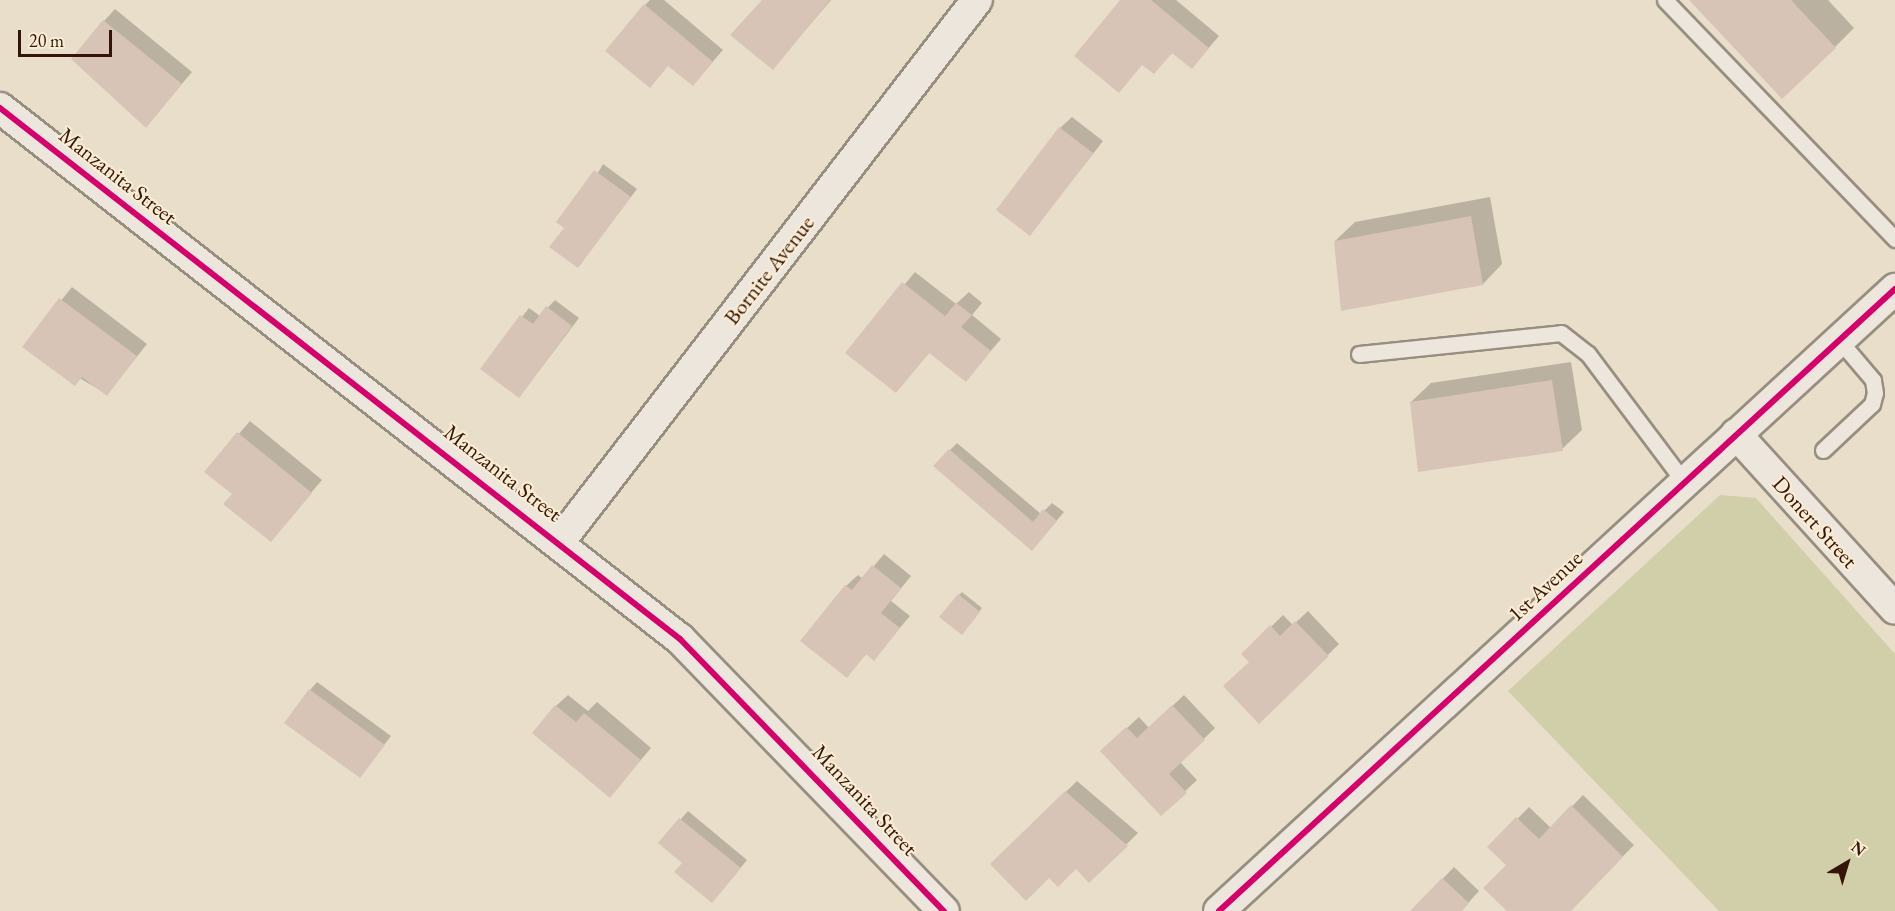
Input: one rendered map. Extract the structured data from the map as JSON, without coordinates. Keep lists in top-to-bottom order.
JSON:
{
  "streets": {
    "street": [
      "Manzanita Street",
      "Bornite Avenue",
      "Donert Street",
      "1st Avenue"
    ]
  },
  "crossings": [
    ["Manzanita Street", "Bornite Avenue"],
    ["Donert Street", "1st Avenue"]
  ],
  "scale_bar": "20 m",
  "north": "top right"
}
